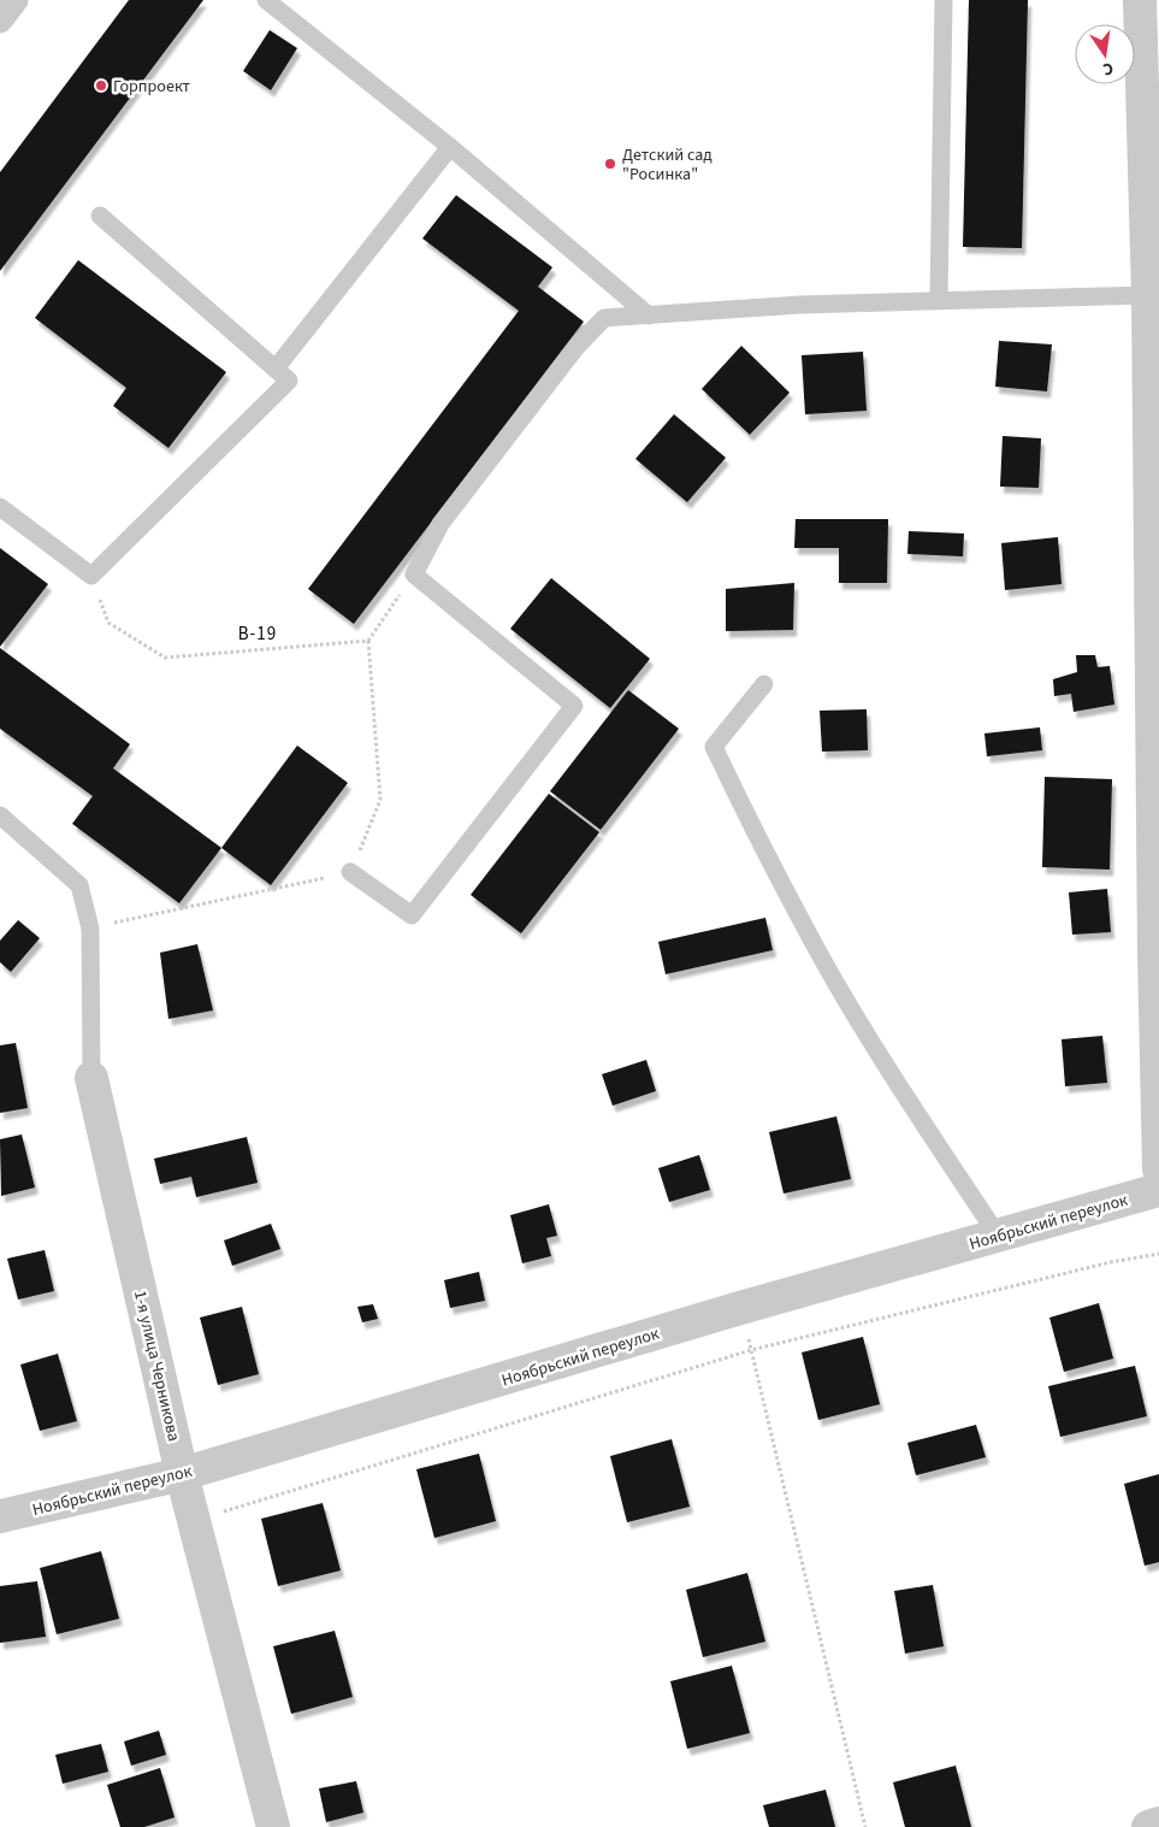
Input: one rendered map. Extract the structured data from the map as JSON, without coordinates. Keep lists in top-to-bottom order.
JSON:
{
  "streets": {
    "street": ["Ноябрьский переулок", "1-я улица Черникова"]
  },
  "crossings": [
    ["Ноябрьский переулок", "1-я улица Черникова"]
  ],
  "districts": ["В-19"],
  "places": ["Горпроект", "Детский сад \"Росинка\""],
  "north": "bottom"
}
